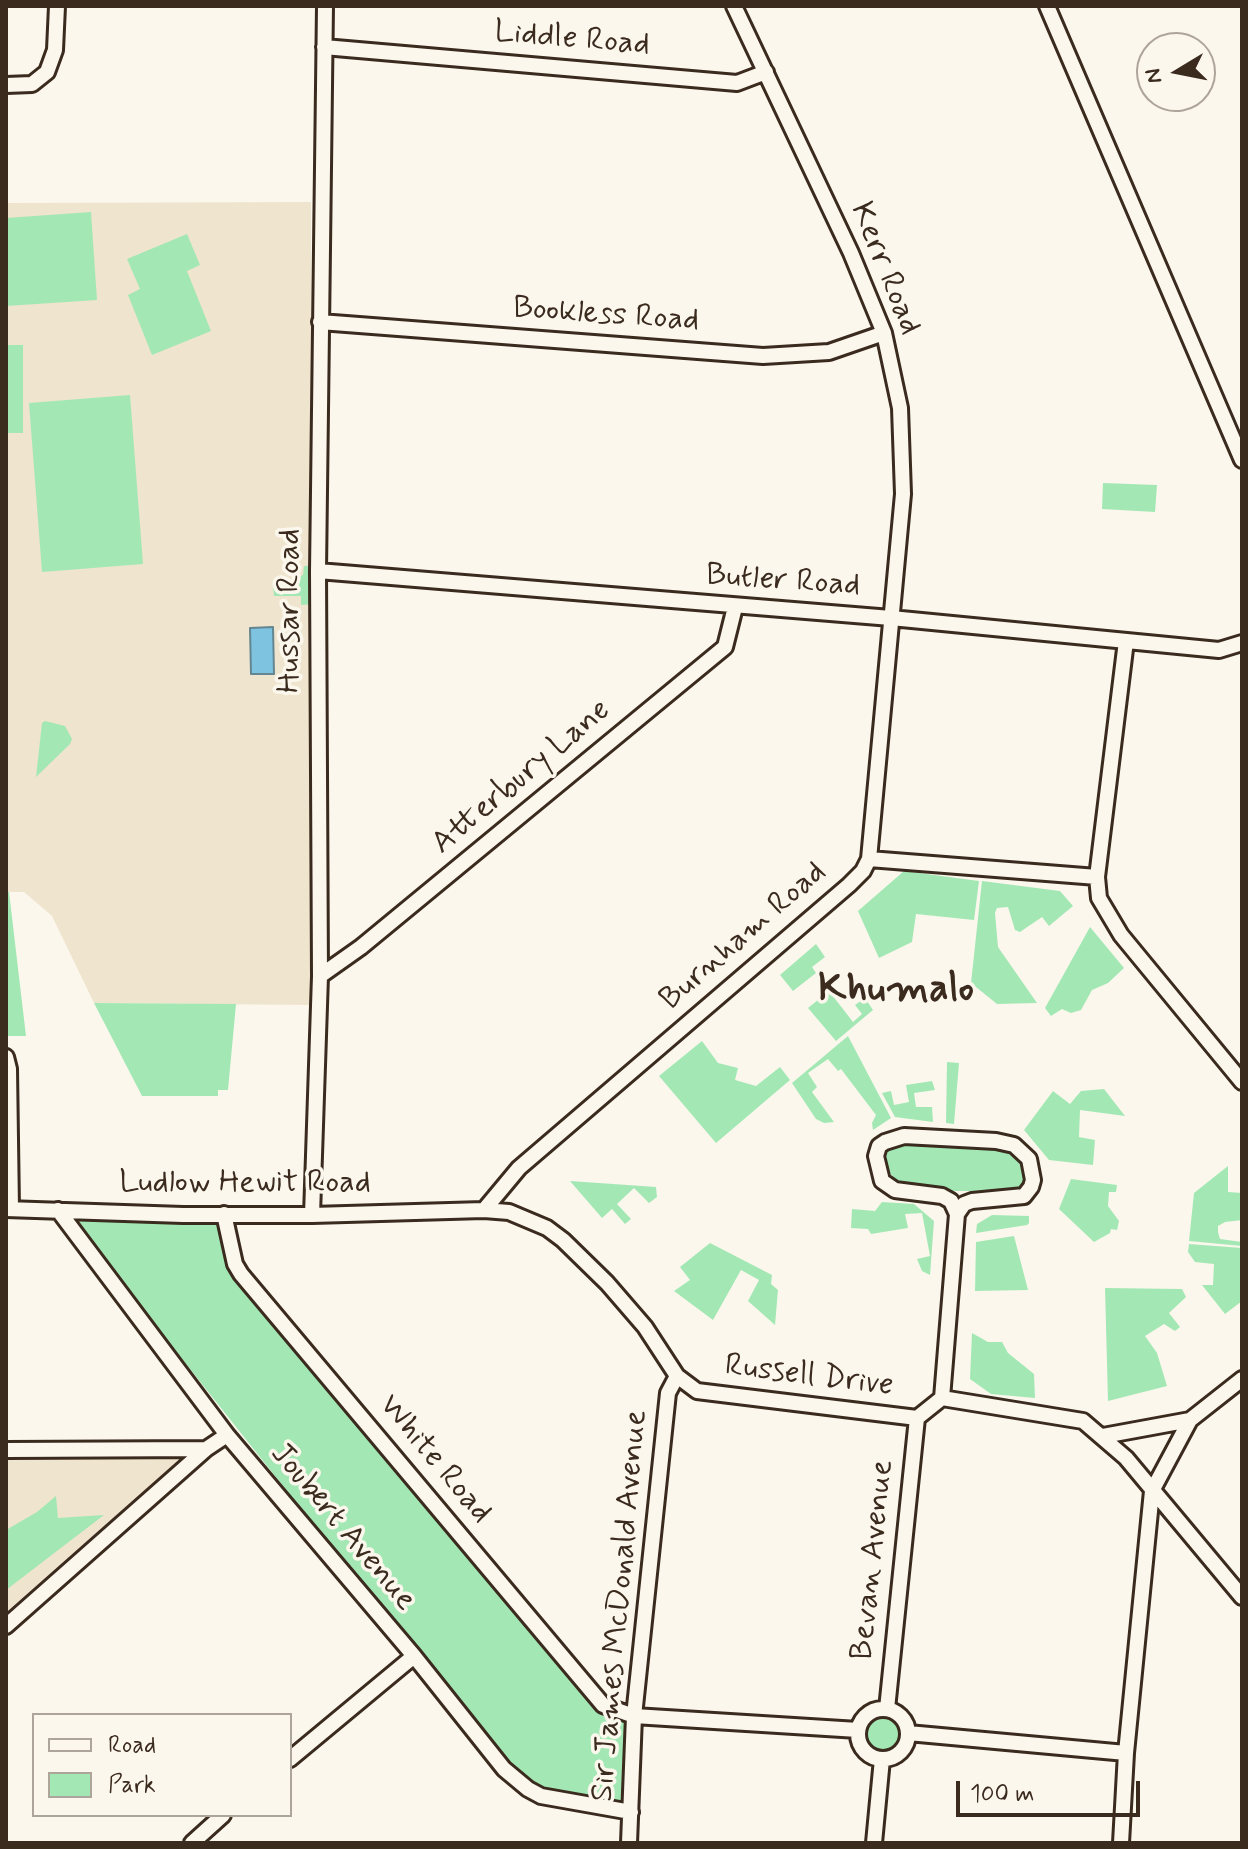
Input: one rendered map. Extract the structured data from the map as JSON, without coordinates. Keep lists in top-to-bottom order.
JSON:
{
  "streets": {
    "street": [
      "Liddle Road",
      "Kerr Road",
      "Bookless Road",
      "Butler Road",
      "Hussar Road",
      "Atterbury Lane",
      "Burnham Road",
      "Ludlow Hewit Road",
      "Russell Drive",
      "White Road",
      "Joubert Avenue",
      "Bevan Avenue",
      "Sir James McDonald Avenue"
    ]
  },
  "crossings": [
    ["Liddle Road", "Kerr Road"],
    ["Liddle Road", "Hussar Road"],
    ["Kerr Road", "Bookless Road"],
    ["Kerr Road", "Butler Road"],
    ["Kerr Road", "Burnham Road"],
    ["Bookless Road", "Hussar Road"],
    ["Butler Road", "Hussar Road"],
    ["Butler Road", "Atterbury Lane"],
    ["Hussar Road", "Atterbury Lane"],
    ["Hussar Road", "Ludlow Hewit Road"],
    ["Burnham Road", "Ludlow Hewit Road"],
    ["Burnham Road", "Russell Drive"],
    ["Ludlow Hewit Road", "Russell Drive"],
    ["Ludlow Hewit Road", "White Road"],
    ["Ludlow Hewit Road", "Joubert Avenue"],
    ["Russell Drive", "Bevan Avenue"],
    ["Russell Drive", "Sir James McDonald Avenue"],
    ["White Road", "Sir James McDonald Avenue"],
    ["Joubert Avenue", "Sir James McDonald Avenue"]
  ],
  "districts": ["Khumalo"],
  "legend": ["Road", "Park"],
  "scale_bar": "100 m",
  "north": "left"
}
